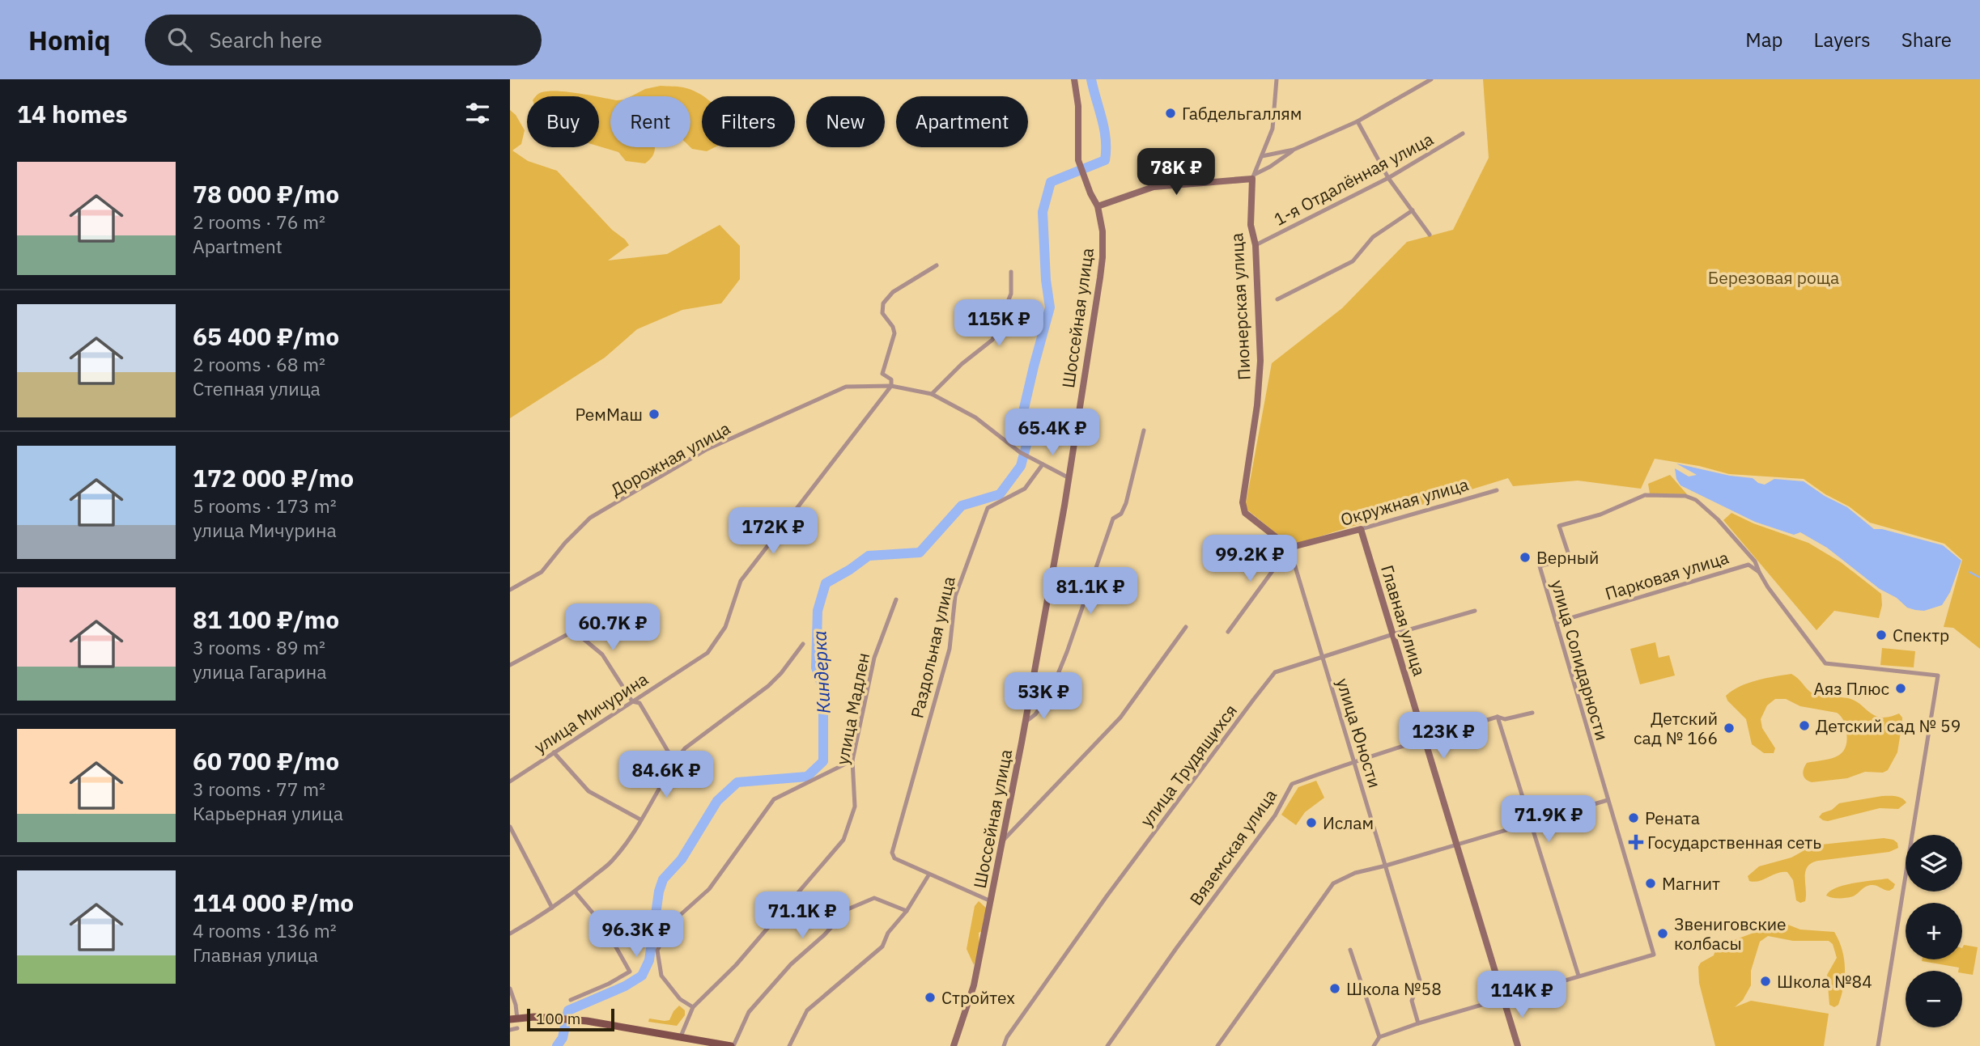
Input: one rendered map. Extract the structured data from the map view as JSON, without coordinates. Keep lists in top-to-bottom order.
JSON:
{
  "streets": {
    "street": [
      "1-я Отдалённая улица",
      "Пионерская улица",
      "Шоссейная улица",
      "Дорожная улица",
      "Окружная улица",
      "Парковая улица",
      "Главная улица",
      "Раздольная улица",
      "улица Солидарности",
      "улица Мадлен",
      "улица Мичурина",
      "улица Юности",
      "улица Трудящихся",
      "Вяземская улица"
    ]
  },
  "crossings": [
    ["1-я Отдалённая улица", "Пионерская улица"],
    ["Пионерская улица", "Окружная улица"],
    ["Пионерская улица", "улица Юности"],
    ["Шоссейная улица", "Дорожная улица"],
    ["Шоссейная улица", "Раздольная улица"],
    ["Дорожная улица", "Раздольная улица"],
    ["Дорожная улица", "улица Мичурина"],
    ["Окружная улица", "Главная улица"],
    ["Окружная улица", "улица Юности"],
    ["Парковая улица", "улица Солидарности"],
    ["Главная улица", "улица Трудящихся"],
    ["Главная улица", "Вяземская улица"],
    ["улица Юности", "улица Трудящихся"],
    ["улица Юности", "Вяземская улица"]
  ],
  "water": ["Киндерка"],
  "parks": ["Березовая роща"],
  "places": {
    "other": [
      "Габдельгаллям",
      "РемМаш",
      "Верный",
      "Спектр",
      "Аяз Плюс",
      "Детский сад № 59",
      "Детский сад № 166",
      "Рената",
      "Ислам",
      "Магнит",
      "Звениговские колбасы",
      "Школа №84",
      "Школа №58",
      "Стройтех"
    ],
    "health": ["Государственная сеть"]
  },
  "scale_bar": "100 m",
  "page": {
    "header": "Homiq",
    "search": "Search here",
    "nav": ["Map", "Layers", "Share"],
    "heading": "14 homes",
    "chip": [
      "Buy",
      "Rent",
      "Filters",
      "New",
      "Apartment"
    ],
    "list": [
      {
        "name": "78 000 ₽/mo",
        "note": "2 rooms · 76 m² · Apartment"
      },
      {
        "name": "65 400 ₽/mo",
        "note": "2 rooms · 68 m² · Степная улица"
      },
      {
        "name": "172 000 ₽/mo",
        "note": "5 rooms · 173 m² · улица Мичурина"
      },
      {
        "name": "81 100 ₽/mo",
        "note": "3 rooms · 89 m² · улица Гагарина"
      },
      {
        "name": "60 700 ₽/mo",
        "note": "3 rooms · 77 m² · Карьерная улица"
      },
      {
        "name": "114 000 ₽/mo",
        "note": "4 rooms · 136 m² · Главная улица"
      }
    ],
    "price": [
      "78K ₽",
      "115K ₽",
      "65.4K ₽",
      "172K ₽",
      "99.2K ₽",
      "81.1K ₽",
      "60.7K ₽",
      "53K ₽",
      "123K ₽",
      "84.6K ₽",
      "71.9K ₽",
      "71.1K ₽",
      "96.3K ₽",
      "114K ₽"
    ],
    "map_buttons": ["+", "−"],
    "scale": "100 m"
  }
}
